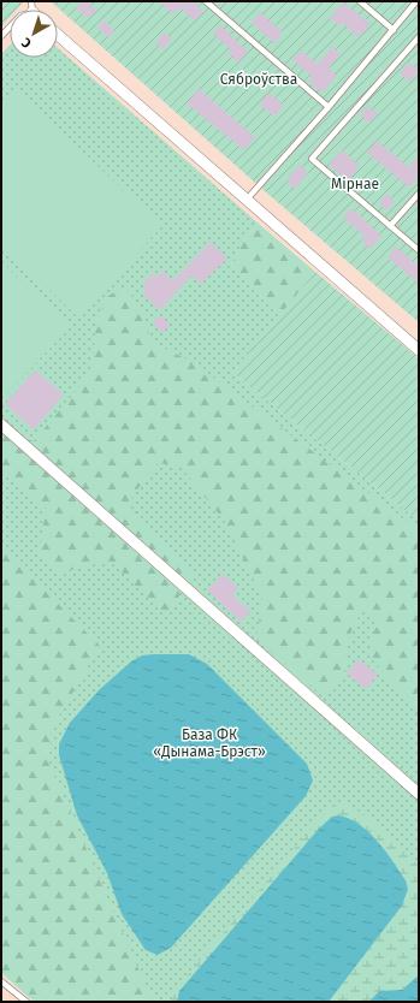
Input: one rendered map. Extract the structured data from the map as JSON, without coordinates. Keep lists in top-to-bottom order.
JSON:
{
  "parks": ["Сяброўства", "Мірнае", "База ФК «Дынама-Брэст»"],
  "north": "bottom left"
}
